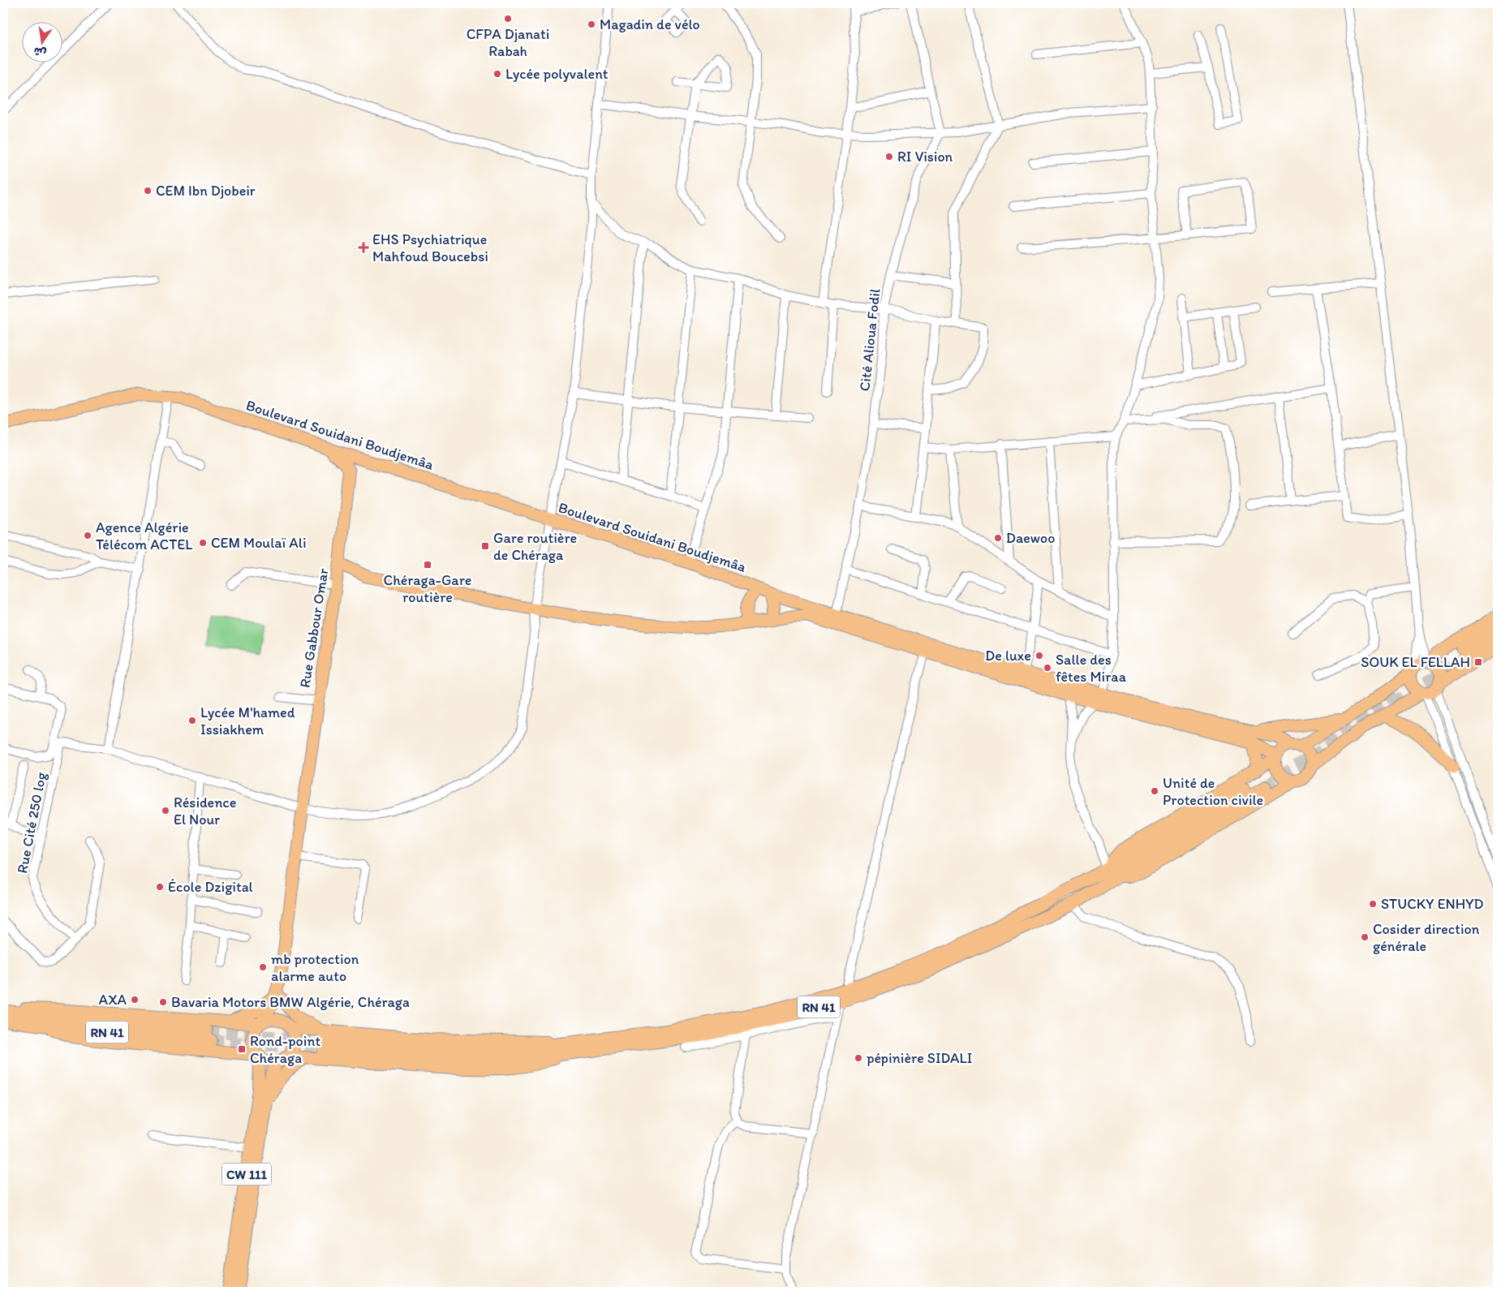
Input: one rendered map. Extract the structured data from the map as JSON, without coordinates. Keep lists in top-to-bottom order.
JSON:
{
  "streets": {
    "highway": ["RN 41"],
    "main road": ["Boulevard Souidani Boudjemâa", "Rue Gabbour Omar", "CW 111"],
    "street": ["Cité Alioua Fodil", "Rue Cité 250 log"]
  },
  "crossings": [
    ["Cité Alioua Fodil", "Boulevard Souidani Boudjemâa"],
    ["Rue Gabbour Omar", "CW 111"]
  ],
  "places": {
    "other": [
      "CFPA Djanati Rabah",
      "Magadin de vélo",
      "Lycée polyvalent",
      "RI Vision",
      "CEM Ibn Djobeir",
      "Agence Algérie Télécom ACTEL",
      "Daewoo",
      "CEM Moulaï Ali",
      "De luxe",
      "Salle des fêtes Miraa",
      "Lycée M'hamed Issiakhem",
      "Unité de Protection civile",
      "Résidence El Nour",
      "École Dzigital",
      "STUCKY ENHYD",
      "Cosider direction générale",
      "mb protection alarme auto",
      "AXA",
      "Bavaria Motors BMW Algérie, Chéraga",
      "pépinière SIDALI"
    ],
    "health": ["EHS Psychiatrique Mahfoud Boucebsi"],
    "transit": [
      "Gare routière de Chéraga",
      "Chéraga-Gare routière",
      "SOUK EL FELLAH",
      "Rond-point Chéraga"
    ]
  },
  "north": "bottom"
}
